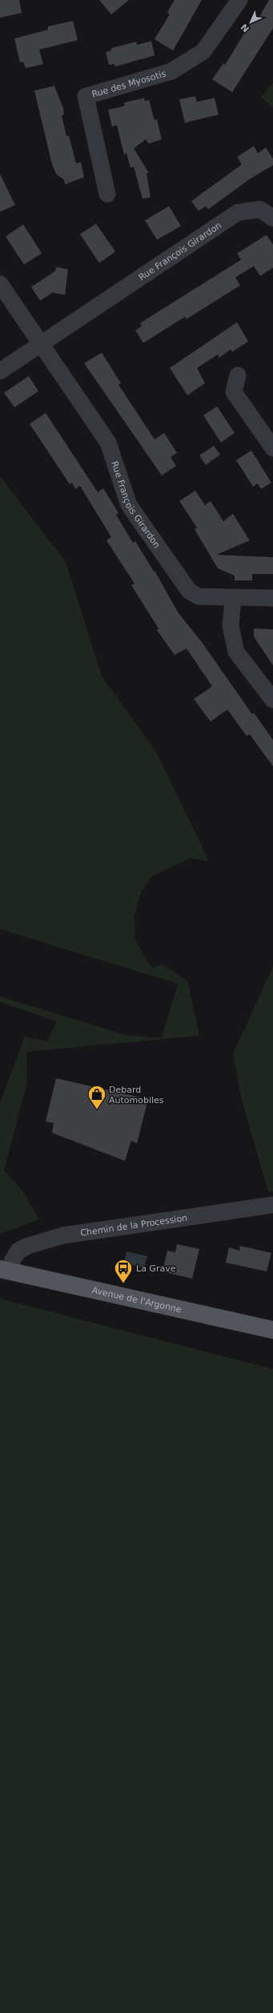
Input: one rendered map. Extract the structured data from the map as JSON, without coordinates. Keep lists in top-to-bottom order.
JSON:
{
  "streets": {
    "main road": ["Avenue de l'Argonne"],
    "street": ["Rue des Myosotis", "Rue François Girardon", "Chemin de la Procession"]
  },
  "crossings": [
    ["Chemin de la Procession", "Avenue de l'Argonne"]
  ],
  "places": {
    "shop": ["Debard Automobiles"],
    "bus stop": ["La Grave"]
  },
  "north": "bottom left"
}
